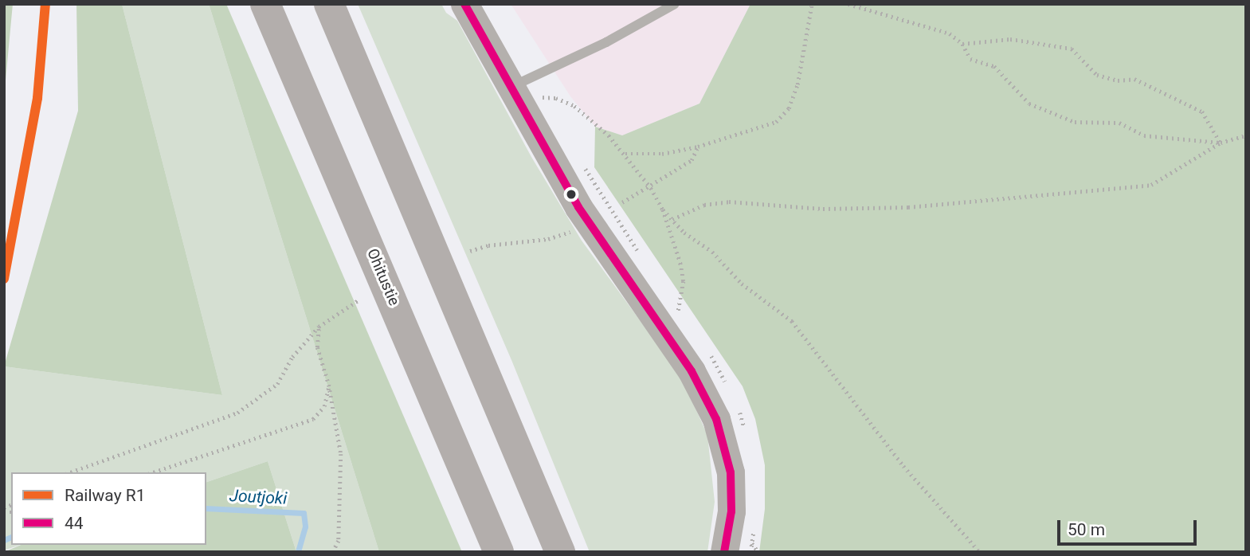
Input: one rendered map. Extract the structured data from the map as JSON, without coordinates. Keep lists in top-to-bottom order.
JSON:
{
  "streets": {
    "highway": ["Ohitustie"]
  },
  "water": ["Joutjoki"],
  "lines": ["rail line R1", "transit line 44"],
  "legend": ["Railway R1", "44"],
  "scale_bar": "50 m"
}
